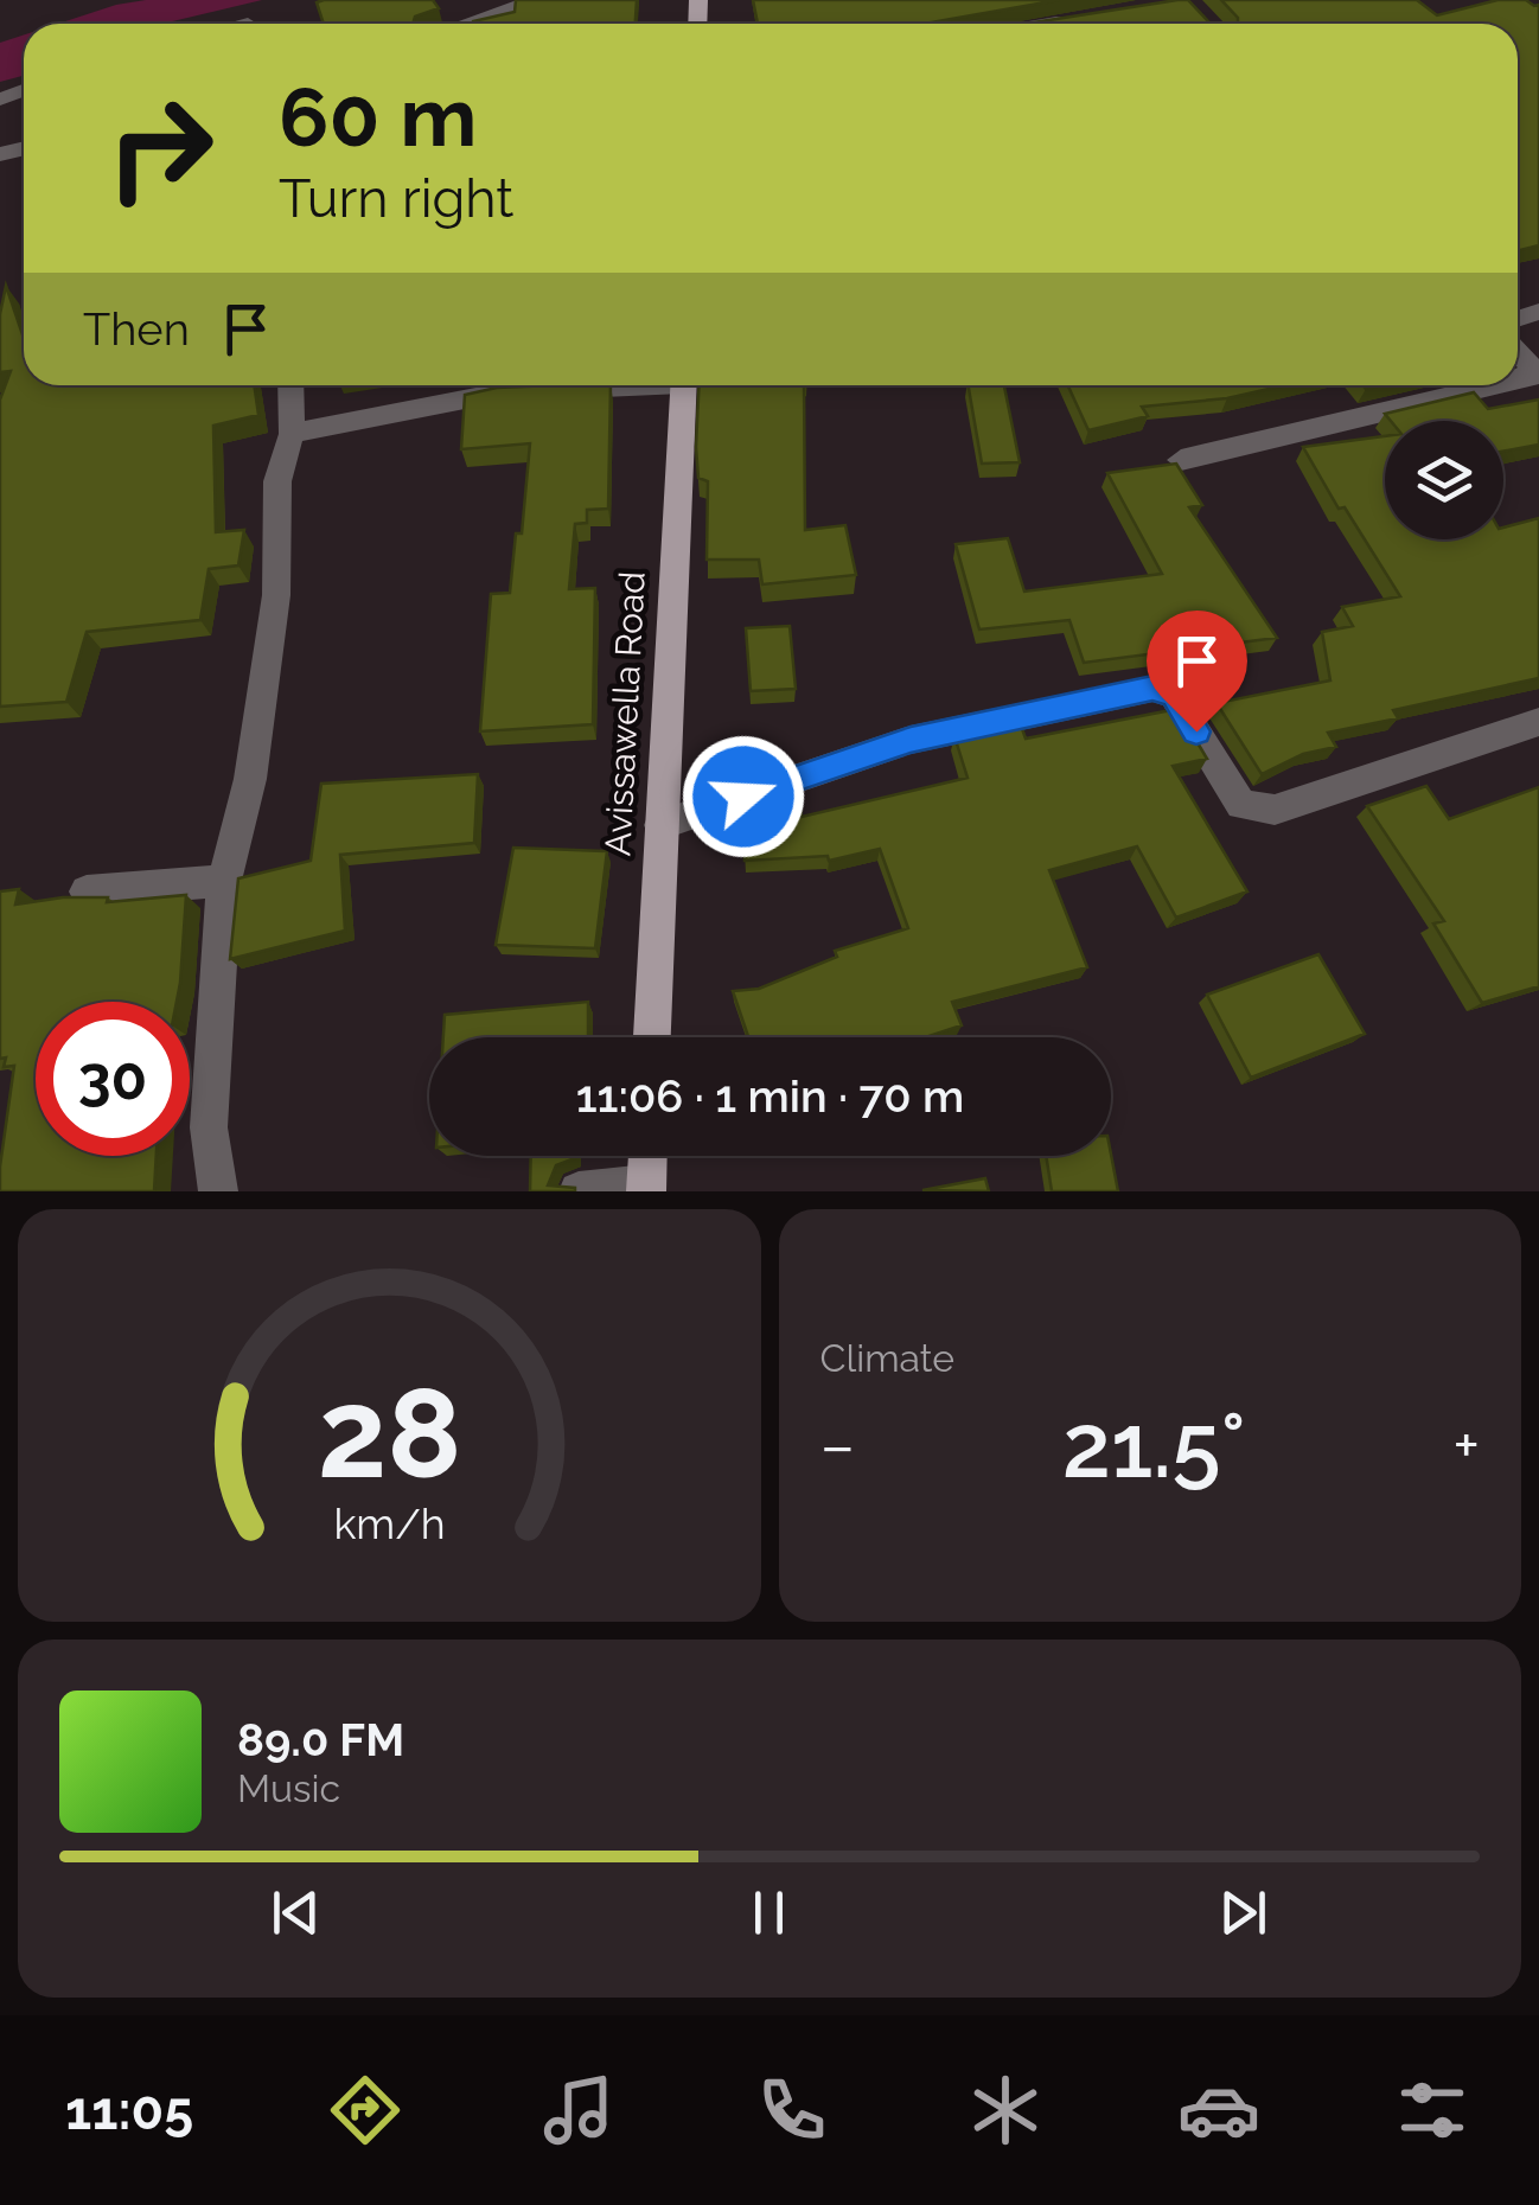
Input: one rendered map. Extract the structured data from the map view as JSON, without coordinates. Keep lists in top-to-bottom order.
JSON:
{
  "streets": {
    "main road": ["Avissawella Road"]
  },
  "page": {
    "turn": ["60 m", "Turn right"],
    "then": "Then",
    "limit": "30",
    "trip": "11:06 · 1 min · 70 m",
    "tile": "Climate",
    "heat": ["−", "21.5°", "+"],
    "song": ["89.0 FM", "Music"],
    "tabs": "11:05",
    "gauge": ["28", "km/h"]
  }
}
